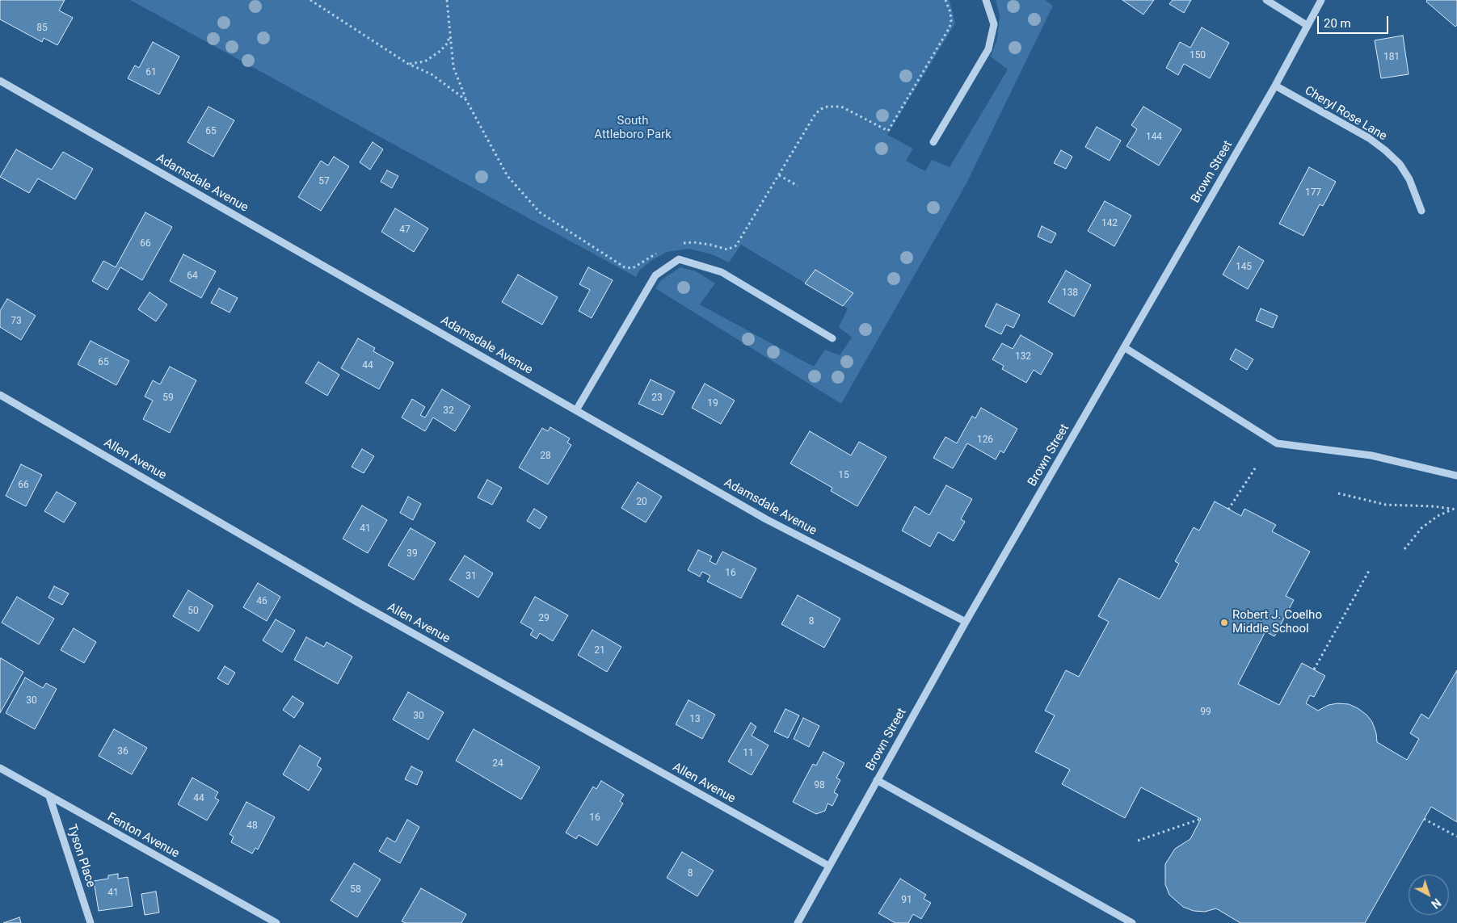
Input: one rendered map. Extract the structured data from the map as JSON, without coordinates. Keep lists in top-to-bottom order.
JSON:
{
  "streets": {
    "street": [
      "Cheryl Rose Lane",
      "Brown Street",
      "Adamsdale Avenue",
      "Allen Avenue",
      "Fenton Avenue",
      "Tyson Place"
    ]
  },
  "crossings": [
    ["Cheryl Rose Lane", "Brown Street"],
    ["Brown Street", "Adamsdale Avenue"],
    ["Brown Street", "Allen Avenue"],
    ["Fenton Avenue", "Tyson Place"]
  ],
  "parks": ["South Attleboro Park"],
  "places": ["Robert J. Coelho Middle School"],
  "house_numbers": [
    "85",
    "150",
    "181",
    "61",
    "65",
    "144",
    "57",
    "177",
    "142",
    "47",
    "66",
    "145",
    "64",
    "138",
    "73",
    "132",
    "65",
    "44",
    "59",
    "23",
    "19",
    "32",
    "126",
    "28",
    "15",
    "66",
    "20",
    "41",
    "39",
    "16",
    "31",
    "46",
    "50",
    "29",
    "8",
    "21",
    "30",
    "99",
    "30",
    "13",
    "36",
    "11",
    "24",
    "98",
    "44",
    "16",
    "48",
    "8",
    "58",
    "41",
    "91"
  ],
  "scale_bar": "20 m",
  "north": "bottom right"
}
